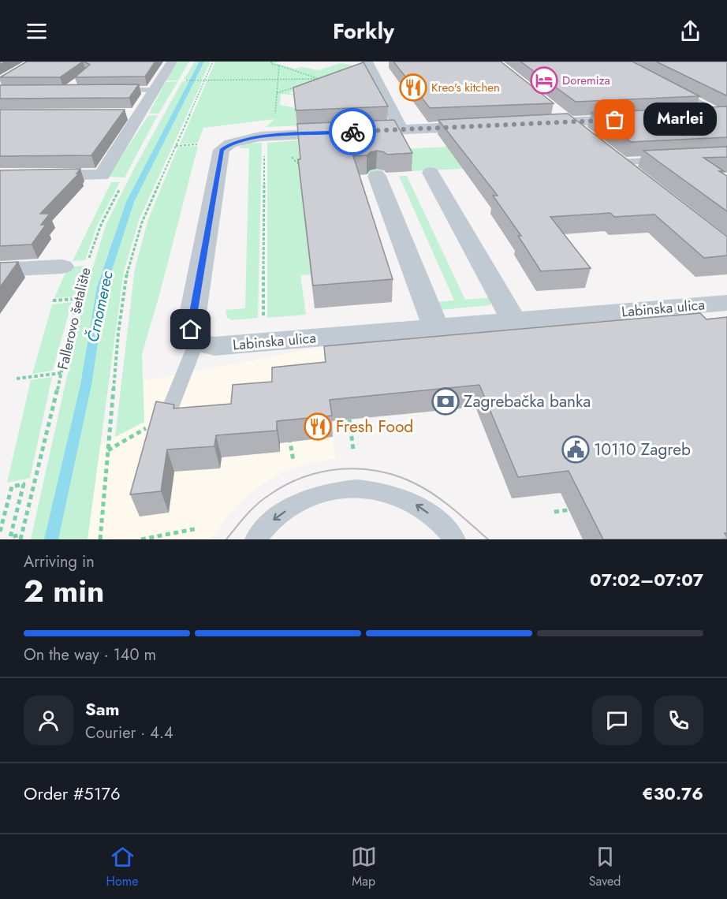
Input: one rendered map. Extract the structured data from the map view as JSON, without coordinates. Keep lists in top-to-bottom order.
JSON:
{
  "streets": {
    "street": ["Labinska ulica"],
    "path": ["Fallerovo šetalište"]
  },
  "water": ["Črnomerec"],
  "places": {
    "hotel": ["Doremiza"],
    "restaurant": ["Kreo's kitchen", "Fresh Food"],
    "other": ["Marlei"],
    "bank": ["Zagrebačka banka"],
    "public building": ["10110 Zagreb"]
  },
  "page": {
    "header": "Forkly",
    "bubble": "Marlei",
    "heading": ["2 min", "Arriving in", "07:02–07:07"],
    "panel": [
      "Sam",
      "Courier · 4.4",
      "Order #5176",
      "€30.76"
    ],
    "bar": "On the way · 140 m",
    "tabs": ["Home", "Map", "Saved"]
  }
}
